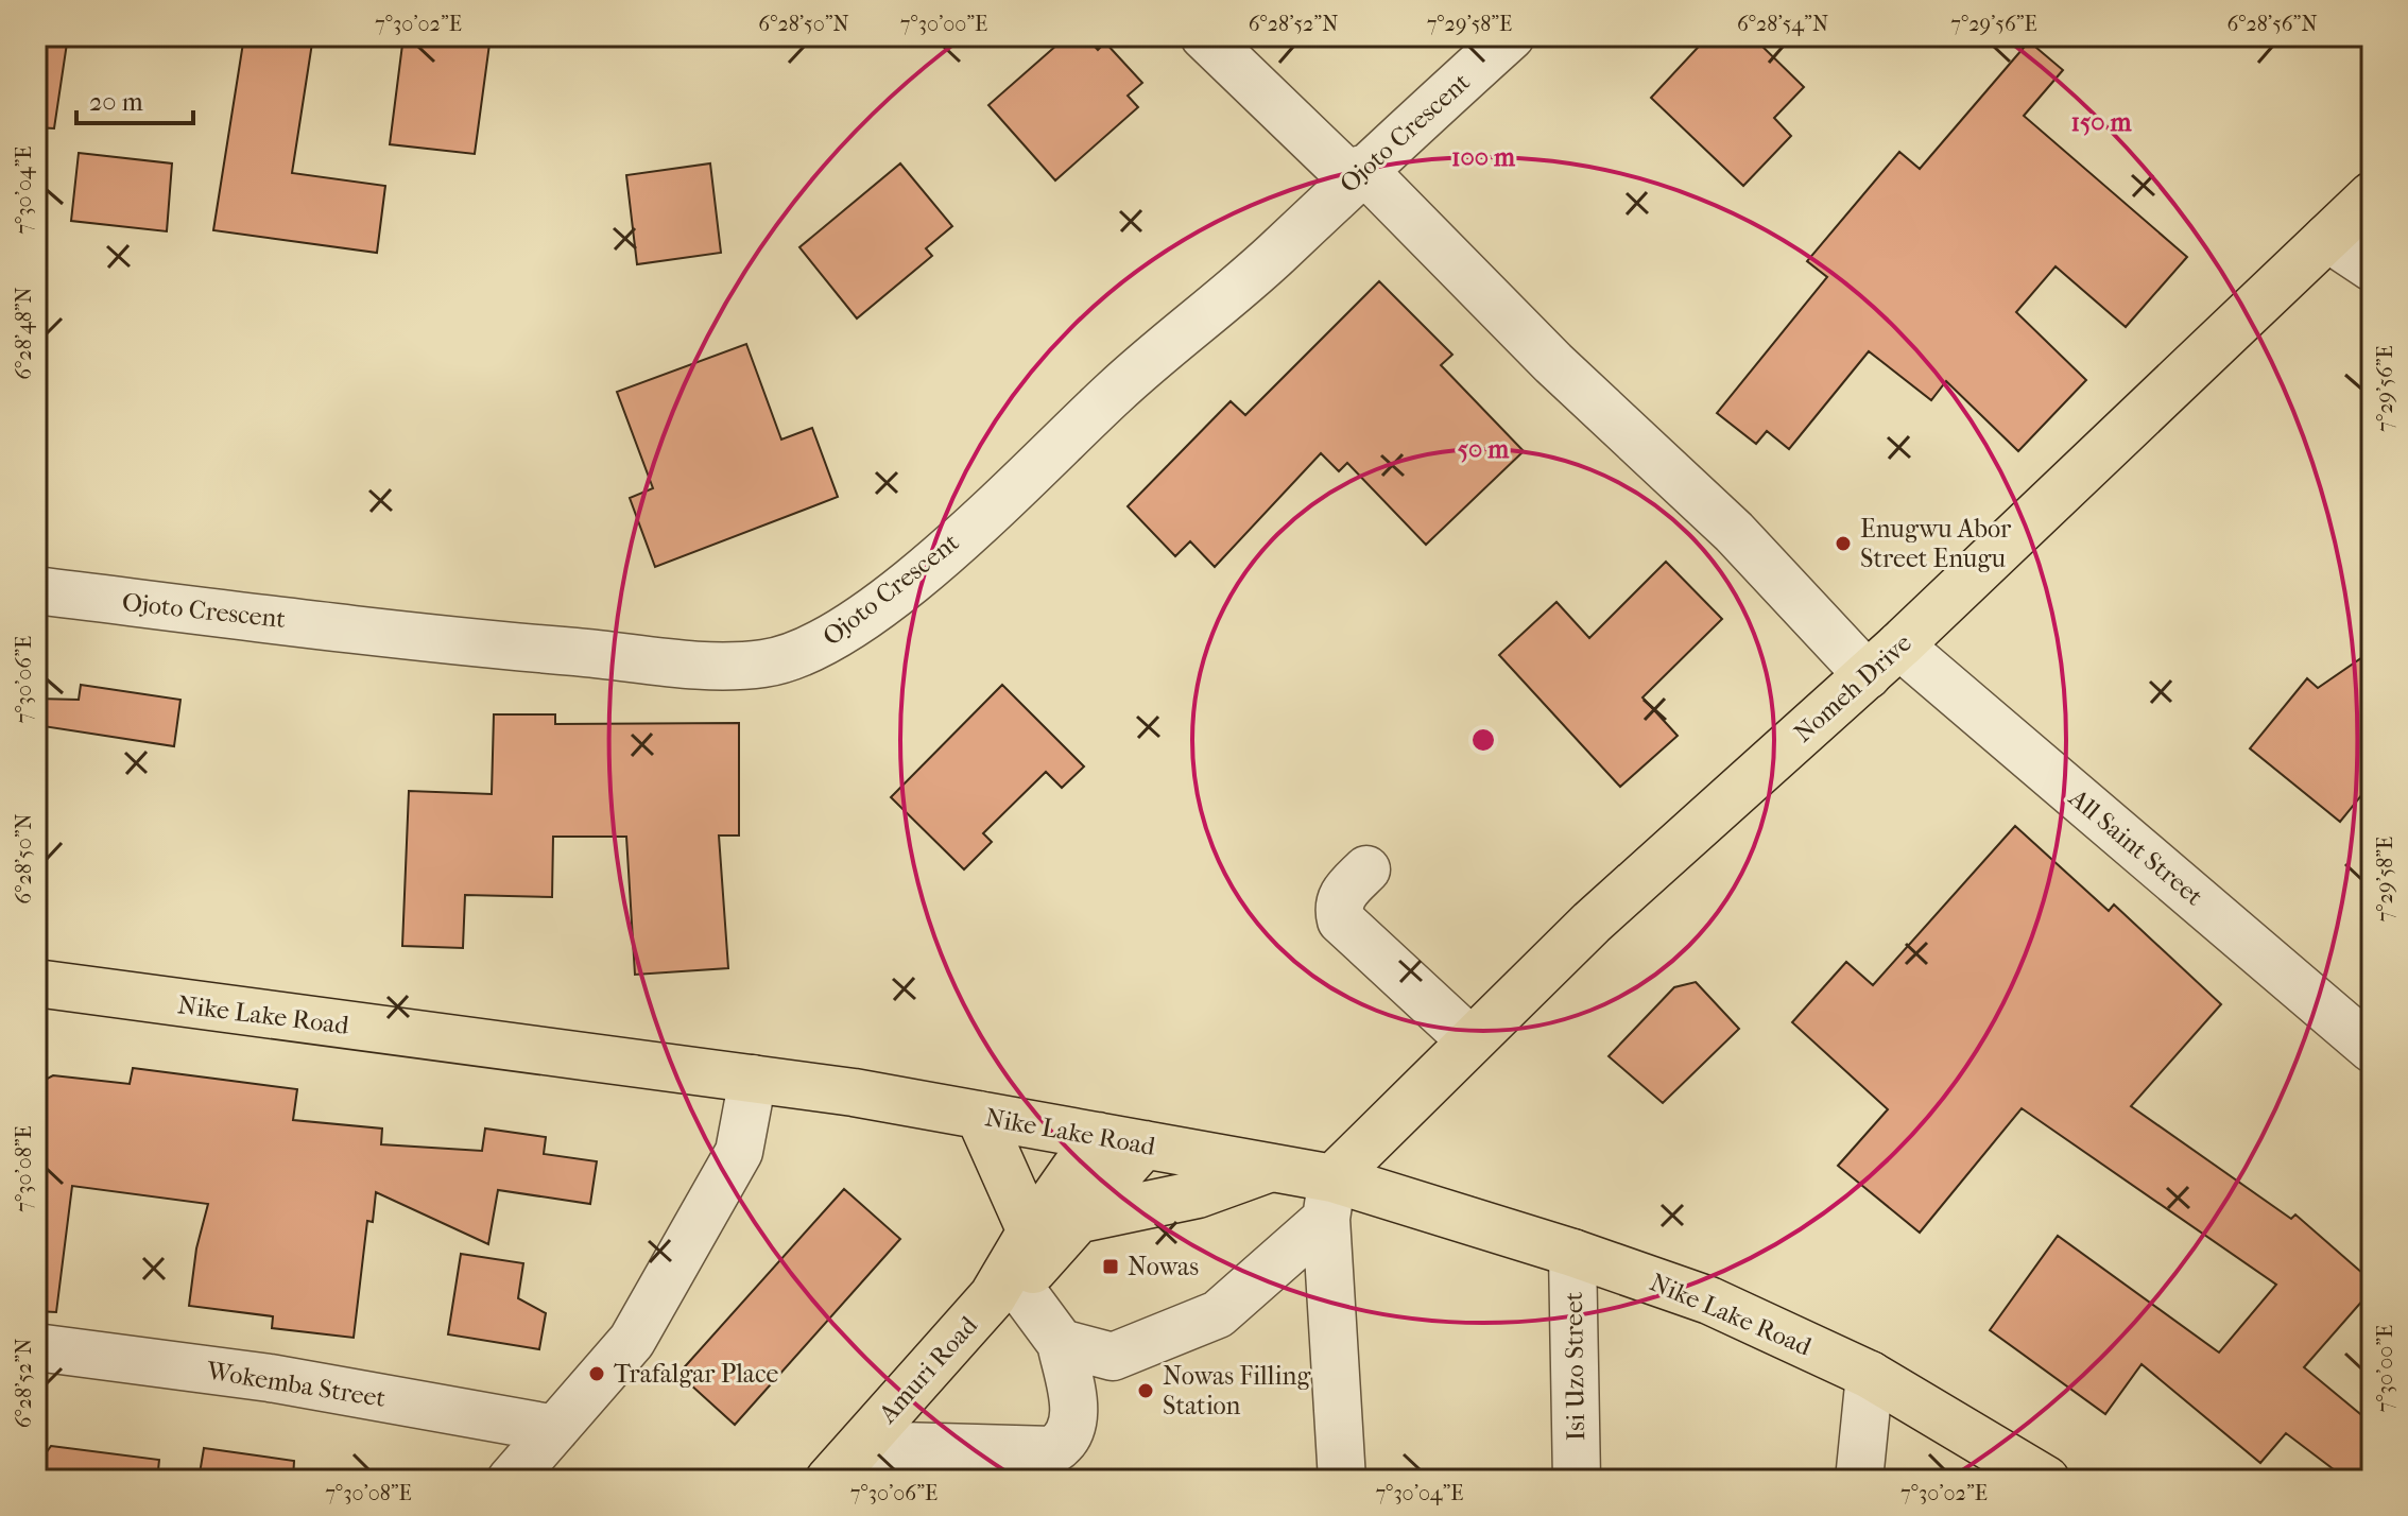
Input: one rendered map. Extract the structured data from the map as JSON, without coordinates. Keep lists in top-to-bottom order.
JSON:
{
  "streets": {
    "main road": ["Nomeh Drive", "Nike Lake Road", "Amuri Road"],
    "street": [
      "Ojoto Crescent",
      "All Saint Street",
      "Isi Uzo Street",
      "Wokemba Street"
    ]
  },
  "crossings": [
    ["Ojoto Crescent", "All Saint Street"],
    ["Nomeh Drive", "All Saint Street"],
    ["Nomeh Drive", "Nike Lake Road"],
    ["Nike Lake Road", "Isi Uzo Street"],
    ["Nike Lake Road", "Amuri Road"]
  ],
  "places": {
    "other": ["Enugwu Abor Street Enugu", "Trafalgar Place", "Nowas Filling Station"],
    "transit": ["Nowas"]
  },
  "scale_bar": "20 m",
  "coordinates": [
    "7°30'02\"E",
    "6°28'50\"N",
    "7°30'00\"E",
    "6°28'52\"N",
    "7°29'58\"E",
    "6°28'54\"N",
    "7°29'56\"E",
    "6°28'56\"N",
    "7°30'04\"E",
    "6°28'48\"N",
    "7°30'06\"E",
    "7°30'08\"E"
  ],
  "rings": ["150 m", "100 m", "50 m"]
}
